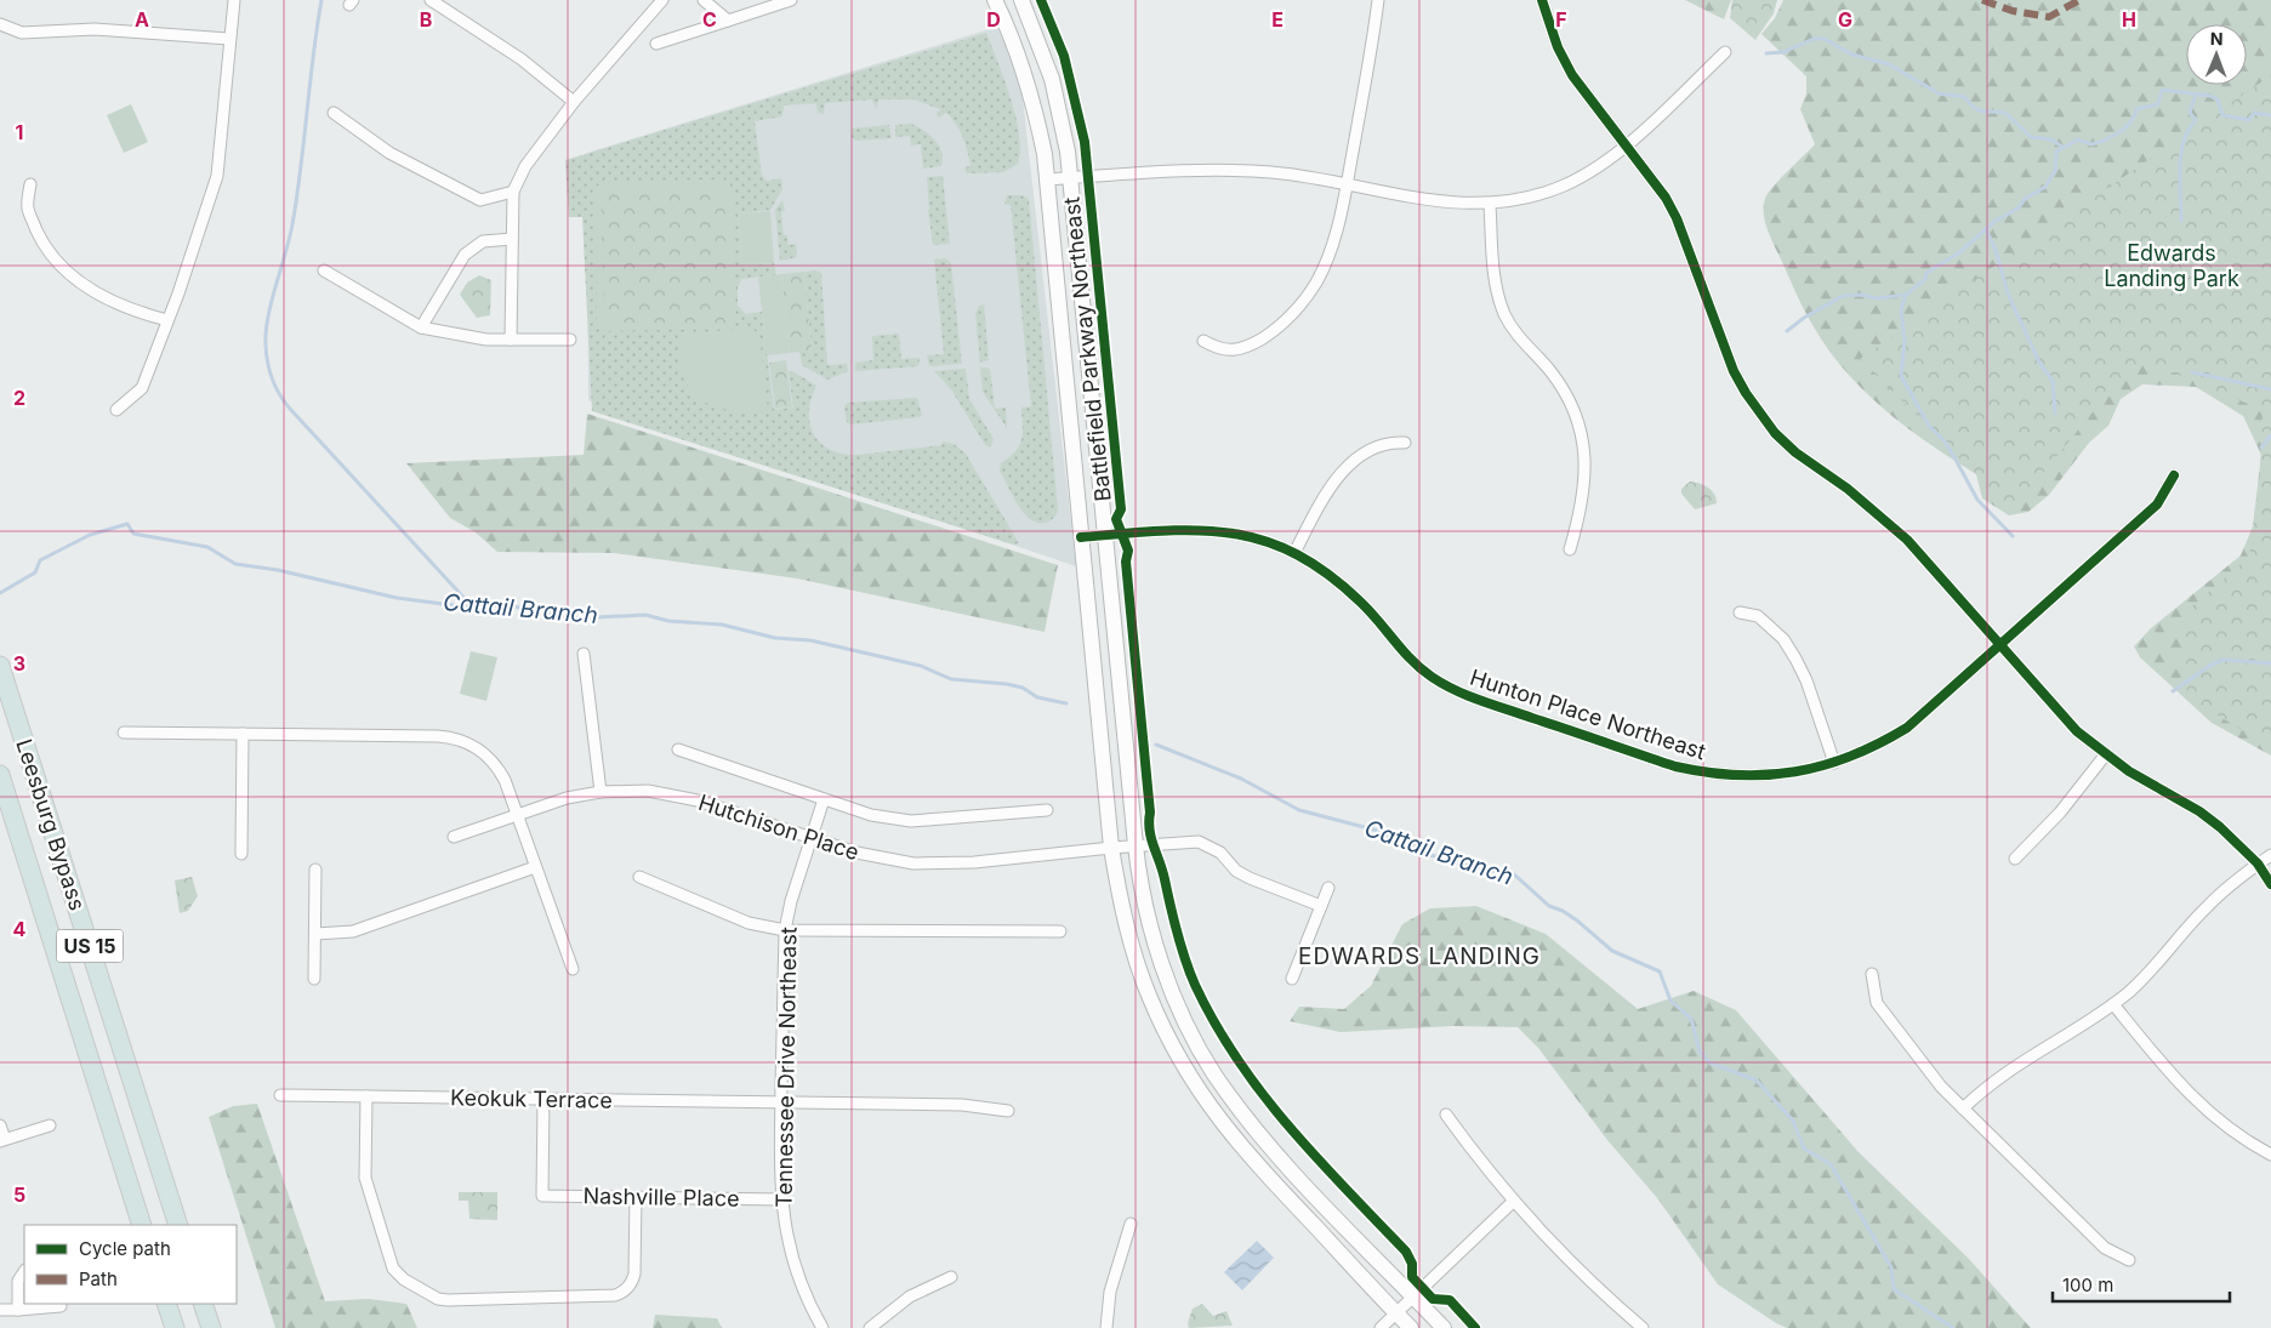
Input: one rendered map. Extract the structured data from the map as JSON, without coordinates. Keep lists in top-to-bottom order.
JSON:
{
  "streets": {
    "highway": ["Leesburg Bypass", "US 15"],
    "main road": ["Battlefield Parkway Northeast"],
    "street": [
      "Hunton Place Northeast",
      "Hutchison Place",
      "Tennessee Drive Northeast",
      "Keokuk Terrace",
      "Nashville Place"
    ]
  },
  "crossings": [
    ["Battlefield Parkway Northeast", "Hunton Place Northeast"],
    ["Battlefield Parkway Northeast", "Hutchison Place"],
    ["Hutchison Place", "Tennessee Drive Northeast"],
    ["Tennessee Drive Northeast", "Keokuk Terrace"],
    ["Tennessee Drive Northeast", "Nashville Place"],
    ["Keokuk Terrace", "Nashville Place"]
  ],
  "districts": ["EDWARDS LANDING"],
  "water": ["Cattail Branch"],
  "parks": ["Edwards Landing Park"],
  "legend": ["Cycle path", "Path"],
  "scale_bar": "100 m",
  "north": "top",
  "grid": {
    "columns": [
      "A",
      "B",
      "C",
      "D",
      "E",
      "F",
      "G",
      "H"
    ],
    "rows": [
      "1",
      "2",
      "3",
      "4",
      "5"
    ]
  }
}
